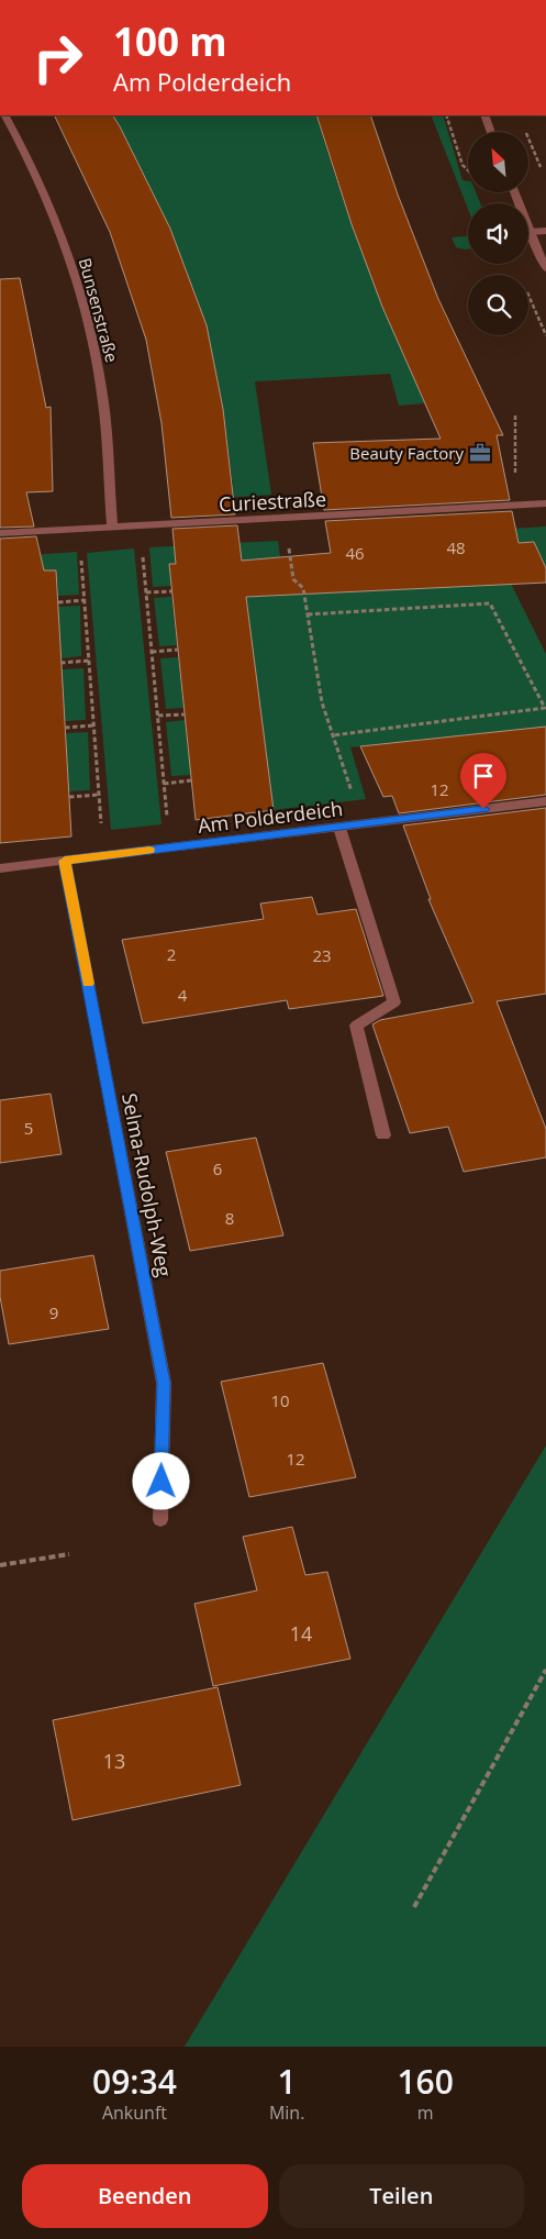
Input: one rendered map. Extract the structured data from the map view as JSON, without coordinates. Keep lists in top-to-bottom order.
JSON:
{
  "streets": {
    "street": [
      "Bunsenstraße",
      "Curiestraße",
      "Am Polderdeich",
      "Selma-Rudolph-Weg"
    ]
  },
  "crossings": [
    ["Bunsenstraße", "Curiestraße"],
    ["Am Polderdeich", "Selma-Rudolph-Weg"]
  ],
  "places": {
    "office": ["Beauty Factory"]
  },
  "house_numbers": [
    "48",
    "46",
    "12",
    "2",
    "23",
    "4",
    "5",
    "6",
    "8",
    "9",
    "10",
    "12",
    "14",
    "13"
  ],
  "north": "top left",
  "page": {
    "turn": ["100 m", "Am Polderdeich"],
    "eta": [
      "09:34",
      "Ankunft",
      "1",
      "Min.",
      "160",
      "m"
    ],
    "buttons": ["Beenden", "Teilen"]
  }
}
